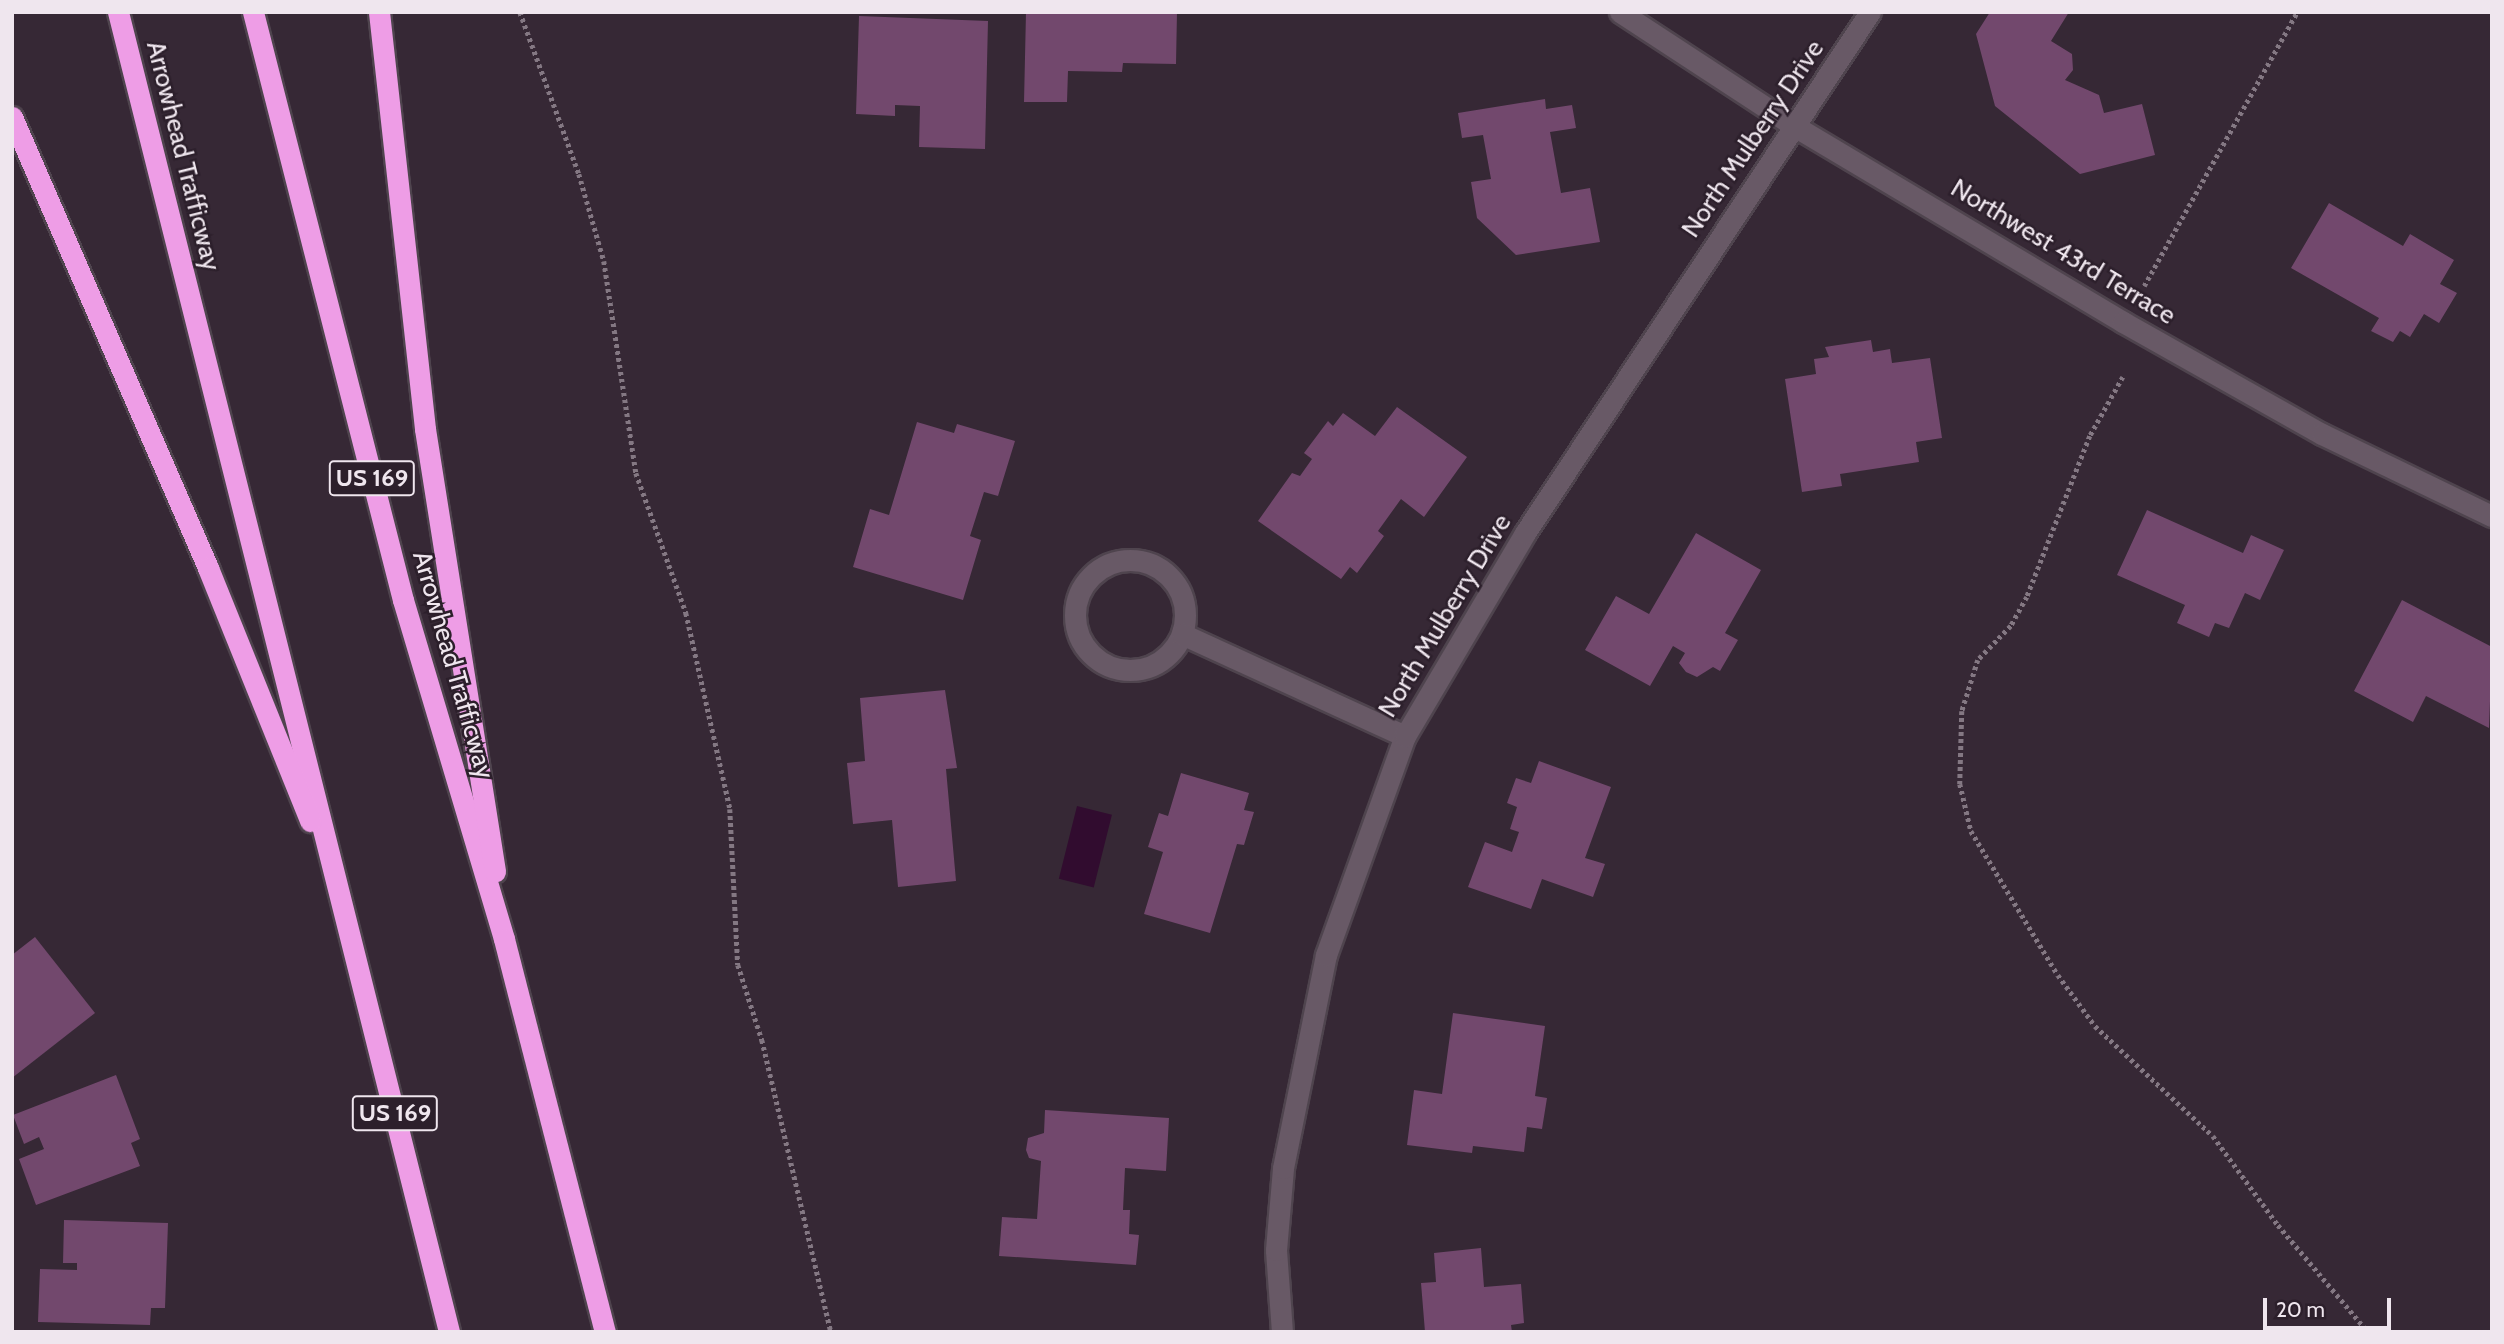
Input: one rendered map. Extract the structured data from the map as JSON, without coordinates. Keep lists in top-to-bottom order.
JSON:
{
  "streets": {
    "highway": ["Arrowhead Trafficway", "US 169"],
    "street": ["North Mulberry Drive", "Northwest 43rd Terrace"]
  },
  "crossings": [
    ["North Mulberry Drive", "Northwest 43rd Terrace"]
  ],
  "scale_bar": "20 m"
}
